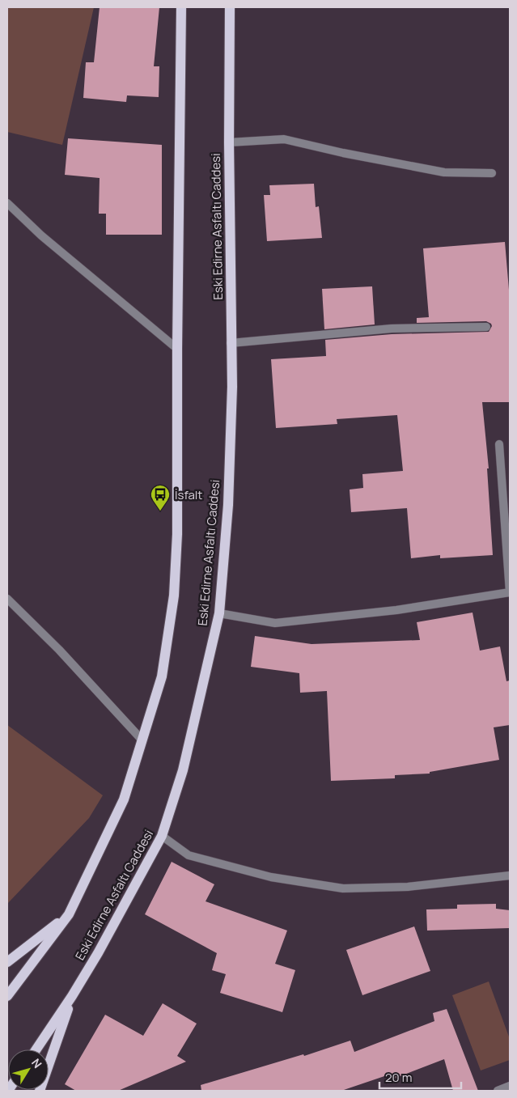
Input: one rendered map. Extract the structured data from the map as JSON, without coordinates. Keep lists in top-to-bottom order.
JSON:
{
  "streets": {
    "main road": ["Eski Edirne Asfaltı Caddesi"]
  },
  "places": {
    "bus stop": ["İsfalt"]
  },
  "scale_bar": "20 m",
  "north": "top right"
}
